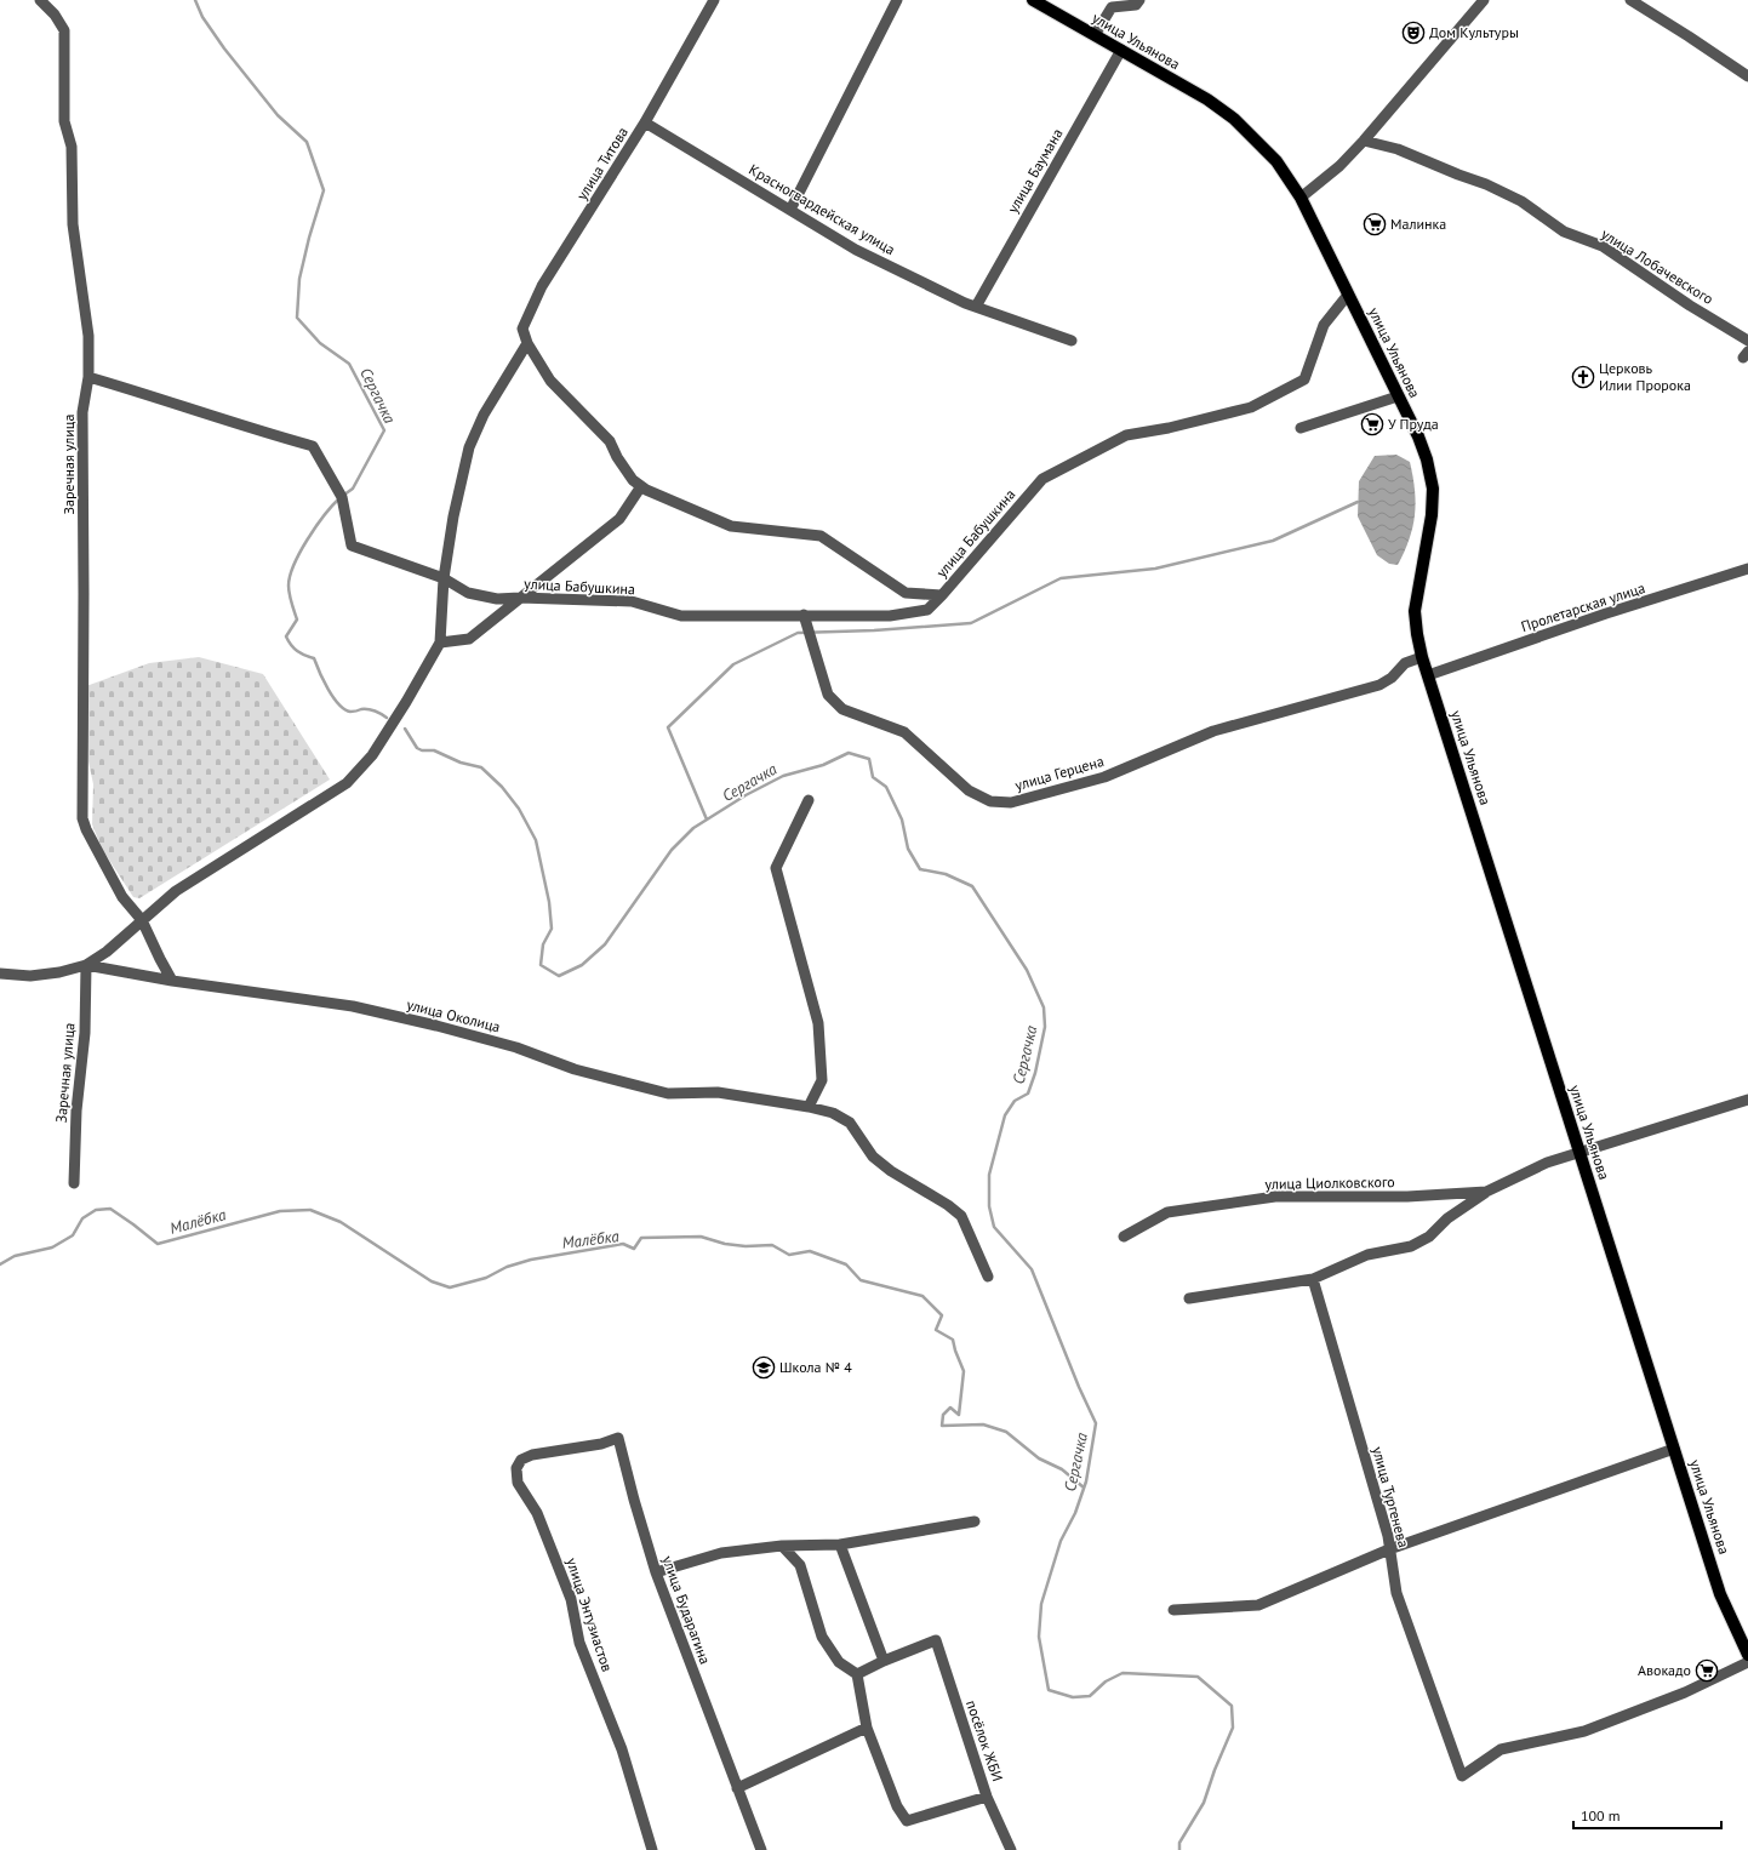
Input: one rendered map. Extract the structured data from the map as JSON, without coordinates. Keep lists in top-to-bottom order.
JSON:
{
  "streets": {
    "main road": ["улица Ульянова"],
    "street": [
      "улица Титова",
      "улица Баумана",
      "Красногвардейская улица",
      "улица Лобачевского",
      "Заречная улица",
      "улица Бабушкина",
      "Пролетарская улица",
      "улица Герцена",
      "улица Околица",
      "улица Циолковского",
      "улица Тургенева",
      "улица Бударагина",
      "улица Энтузиастов",
      "посёлок ЖБИ"
    ]
  },
  "crossings": [
    ["улица Ульянова", "улица Баумана"],
    ["улица Ульянова", "улица Бабушкина"],
    ["улица Ульянова", "Пролетарская улица"],
    ["улица Ульянова", "улица Герцена"],
    ["улица Ульянова", "улица Циолковского"],
    ["улица Титова", "Красногвардейская улица"],
    ["улица Титова", "улица Бабушкина"],
    ["улица Баумана", "Красногвардейская улица"],
    ["Заречная улица", "улица Бабушкина"],
    ["Заречная улица", "улица Околица"],
    ["улица Бабушкина", "улица Герцена"],
    ["улица Циолковского", "улица Тургенева"],
    ["улица Бударагина", "улица Энтузиастов"]
  ],
  "water": ["Сергачка", "Малёбка"],
  "places": {
    "theatre": ["Дом Культуры"],
    "supermarket": ["Малинка", "У Пруда", "Авокадо"],
    "church": ["Церковь Илии Пророка"],
    "school or university": ["Школа № 4"]
  },
  "scale_bar": "100 m"
}
